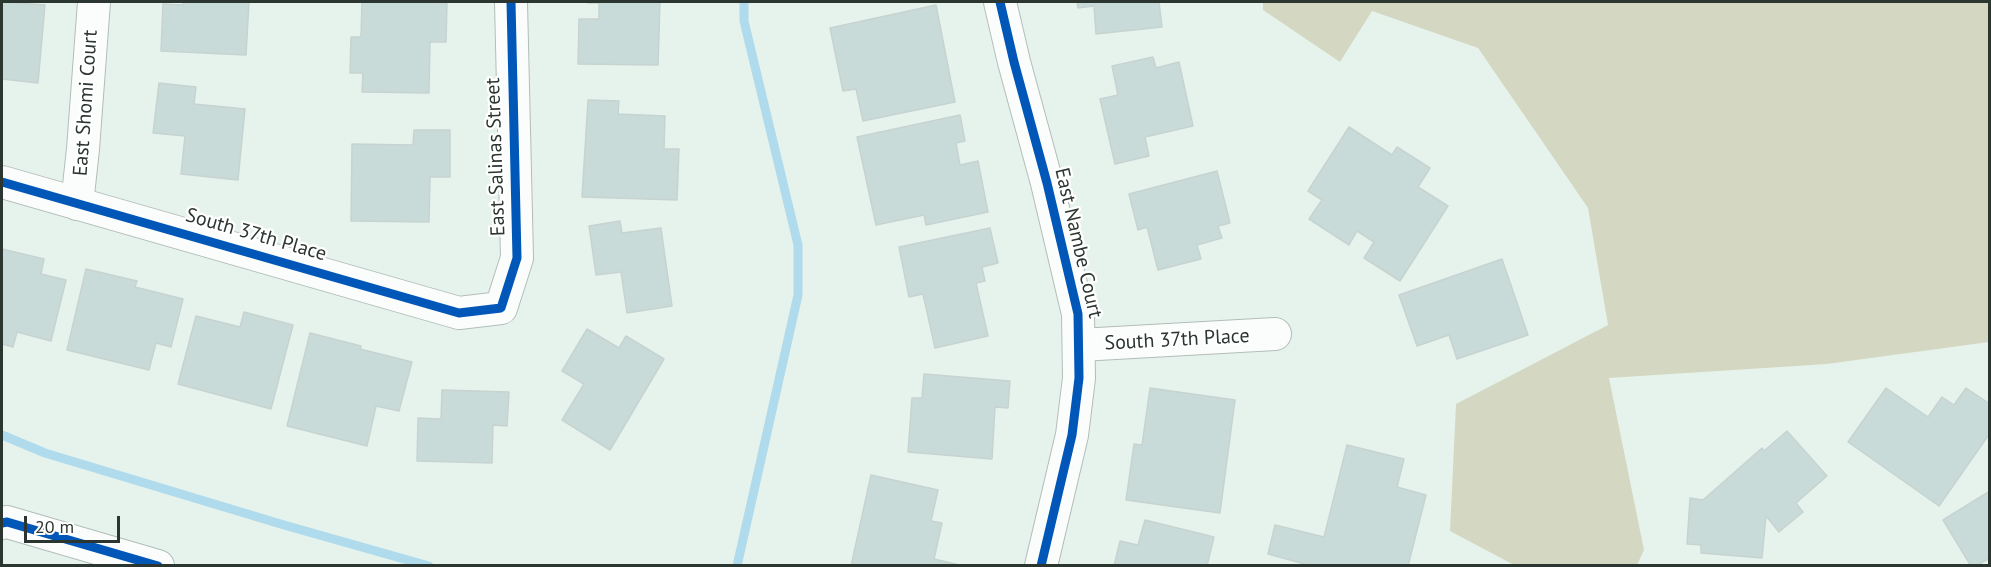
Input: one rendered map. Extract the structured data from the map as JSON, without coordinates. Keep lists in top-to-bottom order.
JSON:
{
  "streets": {
    "street": [
      "East Shomi Court",
      "East Salinas Street",
      "South 37th Place",
      "East Nambe Court"
    ]
  },
  "crossings": [
    ["East Shomi Court", "South 37th Place"],
    ["East Salinas Street", "South 37th Place"],
    ["South 37th Place", "East Nambe Court"]
  ],
  "scale_bar": "20 m"
}
